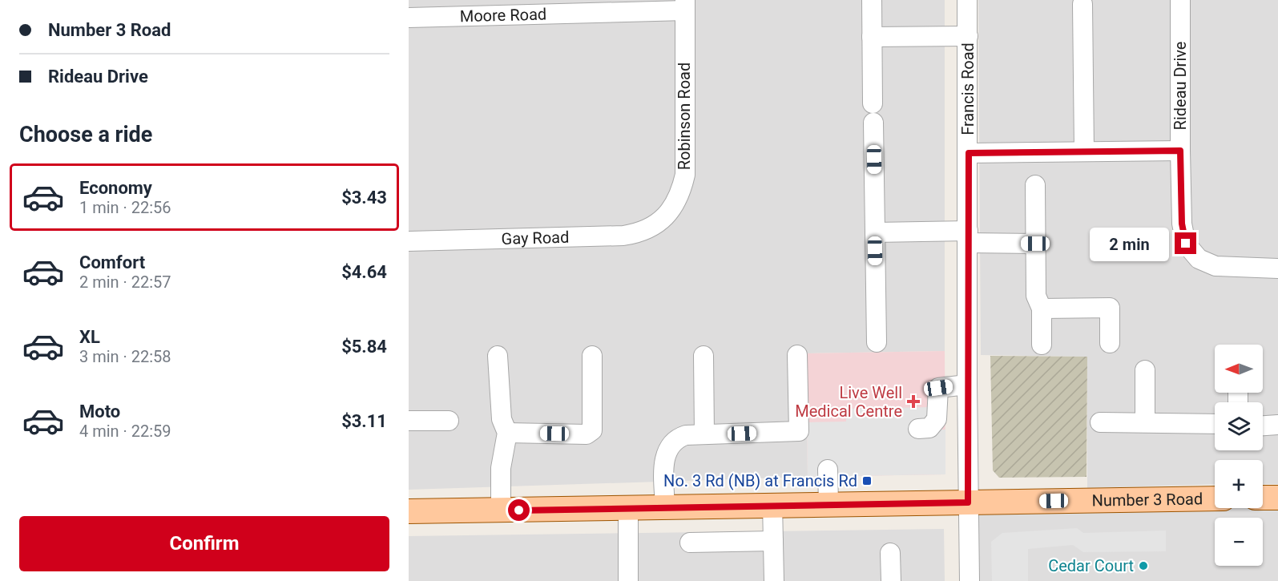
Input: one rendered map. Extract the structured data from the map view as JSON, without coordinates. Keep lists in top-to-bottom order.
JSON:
{
  "streets": {
    "main road": ["Number 3 Road"],
    "street": [
      "Moore Road",
      "Rideau Drive",
      "Francis Road",
      "Robinson Road",
      "Gay Road"
    ]
  },
  "crossings": [
    ["Moore Road", "Robinson Road"],
    ["Francis Road", "Number 3 Road"],
    ["Robinson Road", "Gay Road"]
  ],
  "places": {
    "health": ["Live Well Medical Centre"],
    "transit": ["No. 3 Rd (NB) at Francis Rd"],
    "other": ["Cedar Court"]
  },
  "north": "left",
  "page": {
    "banner": ["Number 3 Road", "Rideau Drive"],
    "heading": "Choose a ride",
    "list": [
      {
        "name": "Economy",
        "note": "1 min · 22:56",
        "value": "$3.43"
      },
      {
        "name": "Comfort",
        "note": "2 min · 22:57",
        "value": "$4.64"
      },
      {
        "name": "XL",
        "note": "3 min · 22:58",
        "value": "$5.84"
      },
      {
        "name": "Moto",
        "note": "4 min · 22:59",
        "value": "$3.11"
      }
    ],
    "bubble": "2 min",
    "map_buttons": ["+", "−"],
    "buttons": "Confirm"
  }
}
